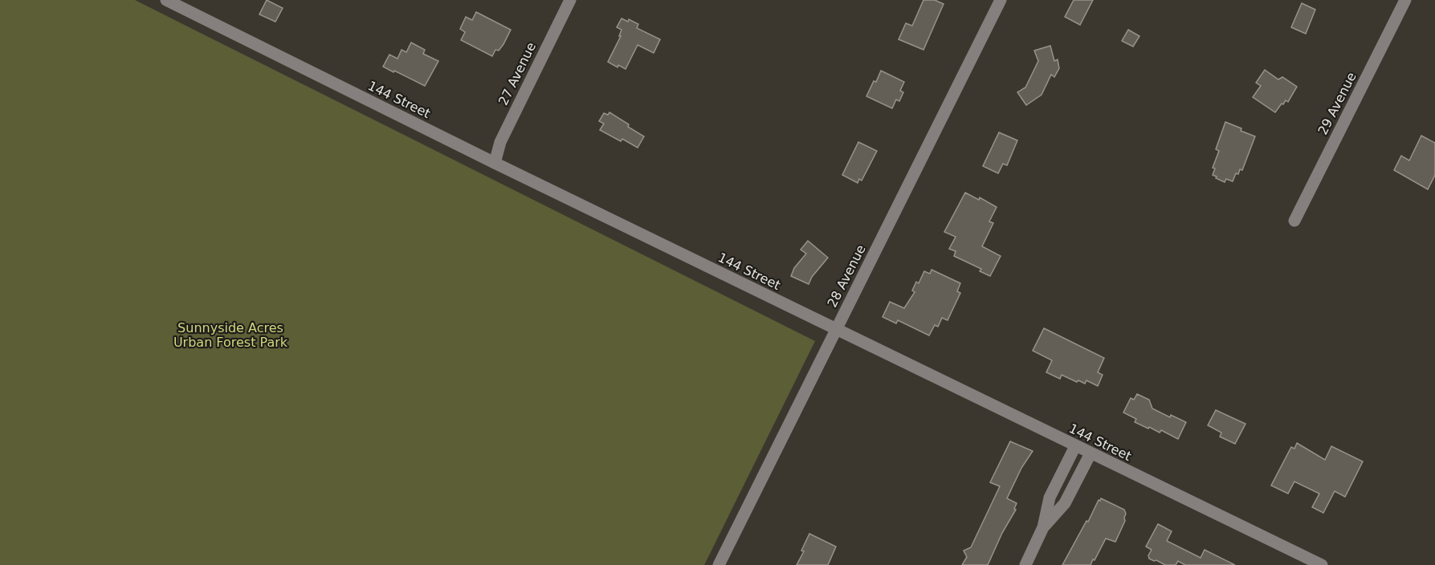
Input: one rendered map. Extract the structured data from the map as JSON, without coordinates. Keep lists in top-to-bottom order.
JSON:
{
  "streets": {
    "street": [
      "27 Avenue",
      "144 Street",
      "29 Avenue",
      "28 Avenue"
    ]
  },
  "crossings": [
    ["27 Avenue", "144 Street"],
    ["144 Street", "28 Avenue"]
  ],
  "parks": ["Sunnyside Acres Urban Forest Park"]
}
